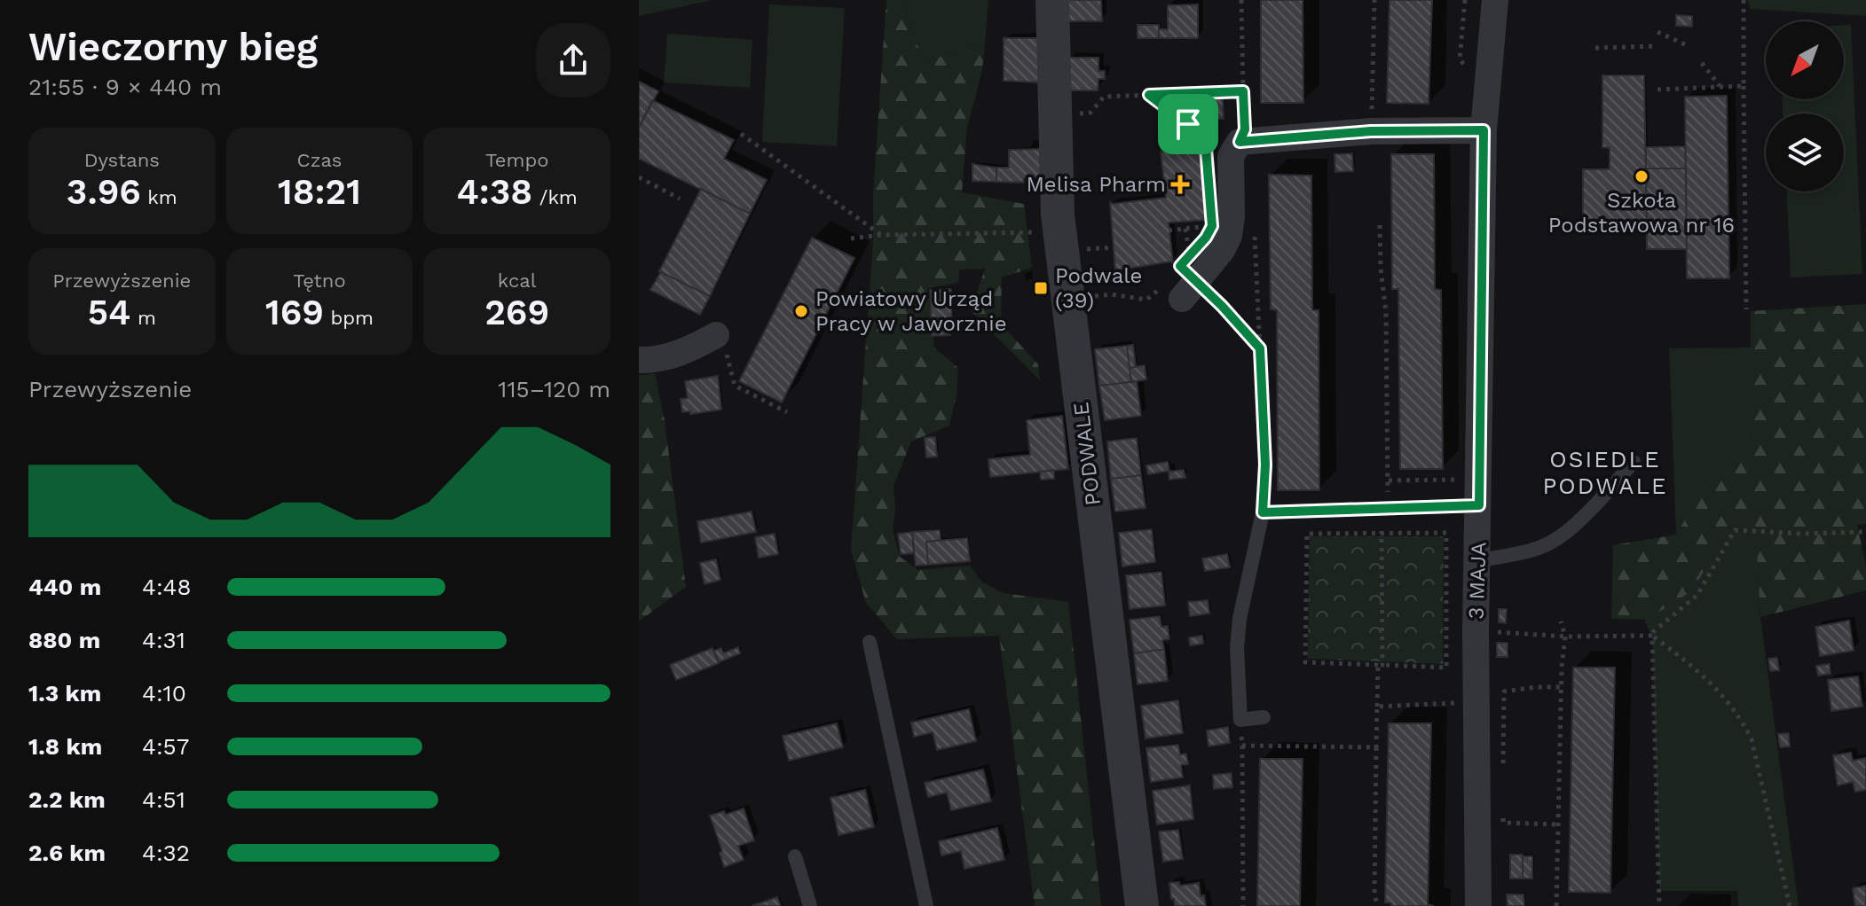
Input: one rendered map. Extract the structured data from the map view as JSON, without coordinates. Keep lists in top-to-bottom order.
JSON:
{
  "streets": {
    "street": ["PODWALE", "3 MAJA"]
  },
  "districts": ["OSIEDLE PODWALE"],
  "places": {
    "other": ["Szkoła Podstawowa nr 16", "Powiatowy Urząd Pracy w Jaworznie"],
    "health": ["Melisa Pharm"],
    "transit": ["Podwale (39)"]
  },
  "north": "bottom left",
  "page": {
    "heading": ["Wieczorny bieg", "21:55 · 9 × 440 m"],
    "stats": [
      ["Dystans", "3.96 km"],
      ["Czas", "18:21"],
      ["Tempo", "4:38 /km"],
      ["Przewyższenie", "54 m"],
      ["Tętno", "169 bpm"],
      ["kcal", "269"]
    ],
    "chart": ["Przewyższenie", "115–120 m"],
    "list": [
      {
        "name": "440 m",
        "note": "4:48"
      },
      {
        "name": "880 m",
        "note": "4:31"
      },
      {
        "name": "1.3 km",
        "note": "4:10"
      },
      {
        "name": "1.8 km",
        "note": "4:57"
      },
      {
        "name": "2.2 km",
        "note": "4:51"
      },
      {
        "name": "2.6 km",
        "note": "4:32"
      }
    ]
  }
}
